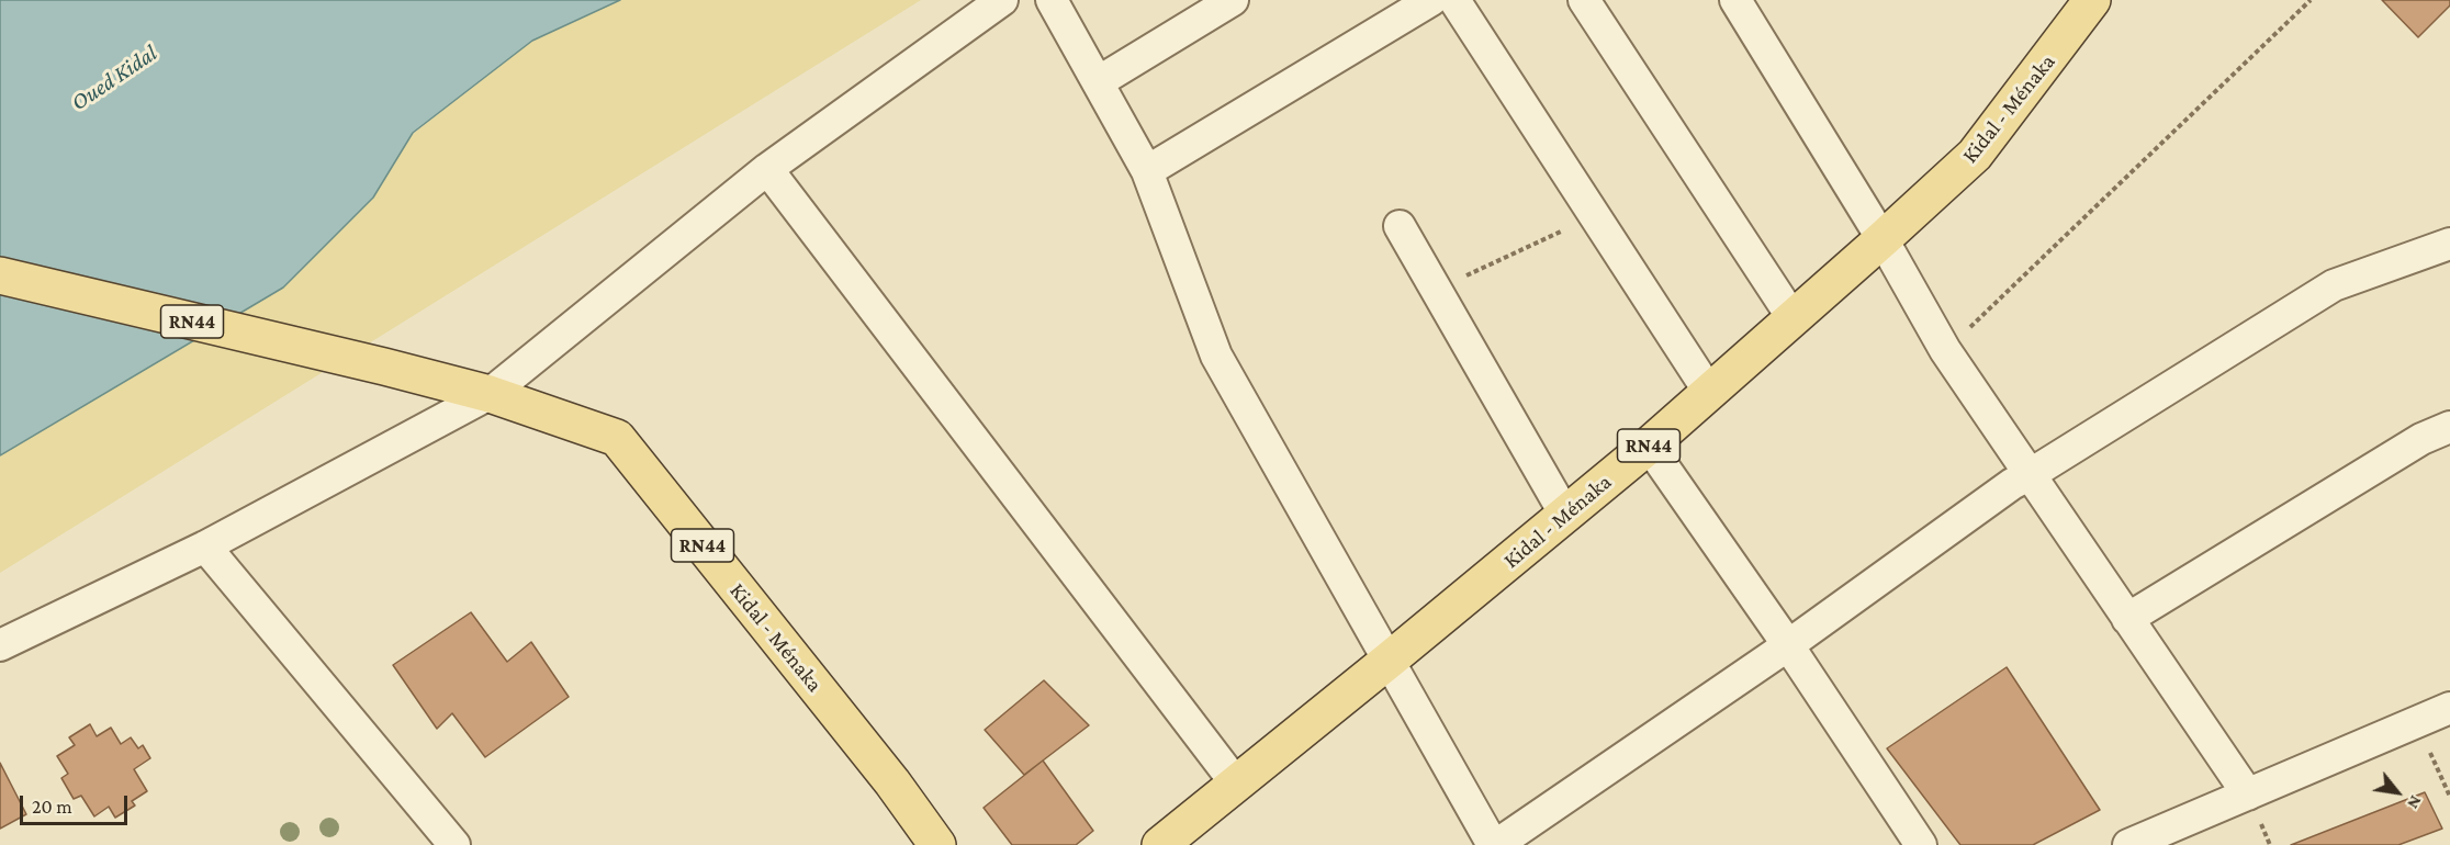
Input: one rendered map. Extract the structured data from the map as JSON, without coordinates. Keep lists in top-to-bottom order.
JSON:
{
  "streets": {
    "main road": ["Kidal - Ménaka", "RN44"]
  },
  "water": ["Oued Kidal"],
  "scale_bar": "20 m",
  "north": "bottom right"
}
